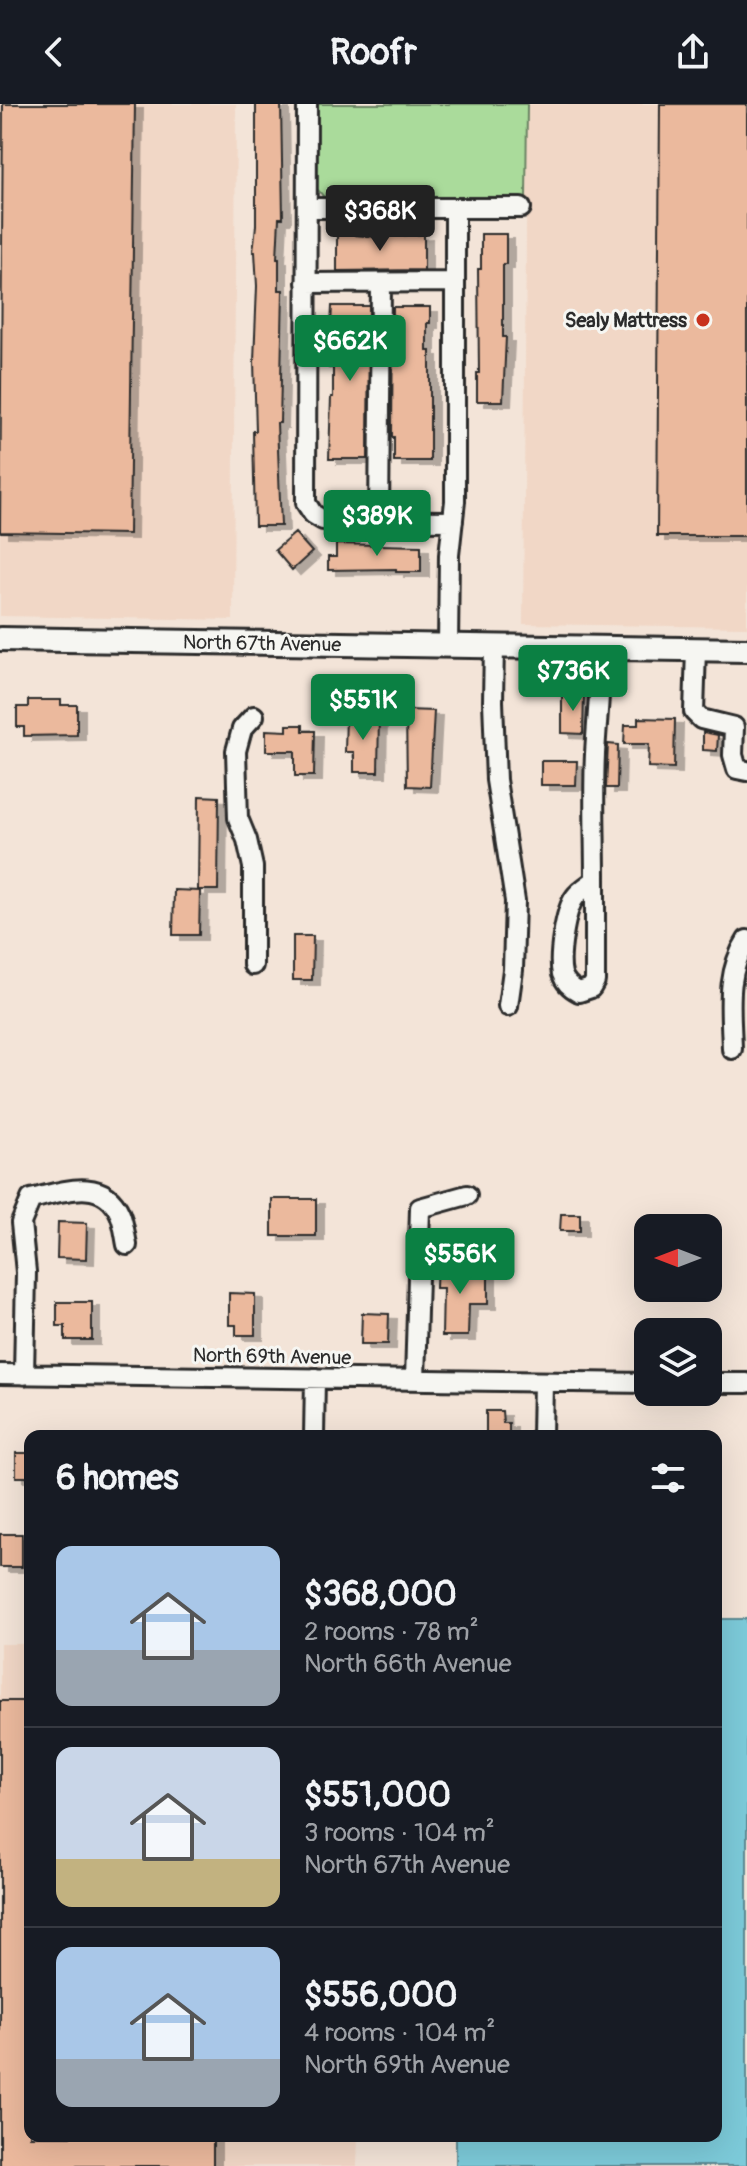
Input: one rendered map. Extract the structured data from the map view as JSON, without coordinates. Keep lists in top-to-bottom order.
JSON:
{
  "streets": {
    "main road": ["North 67th Avenue"],
    "street": ["North 69th Avenue"]
  },
  "places": ["Sealy Mattress"],
  "north": "left",
  "page": {
    "header": "Roofr",
    "price": [
      "$368K",
      "$662K",
      "$389K",
      "$736K",
      "$551K",
      "$556K"
    ],
    "heading": "6 homes",
    "list": [
      {
        "name": "$368,000",
        "note": "2 rooms · 78 m² · North 66th Avenue"
      },
      {
        "name": "$551,000",
        "note": "3 rooms · 104 m² · North 67th Avenue"
      },
      {
        "name": "$556,000",
        "note": "4 rooms · 104 m² · North 69th Avenue"
      }
    ]
  }
}
